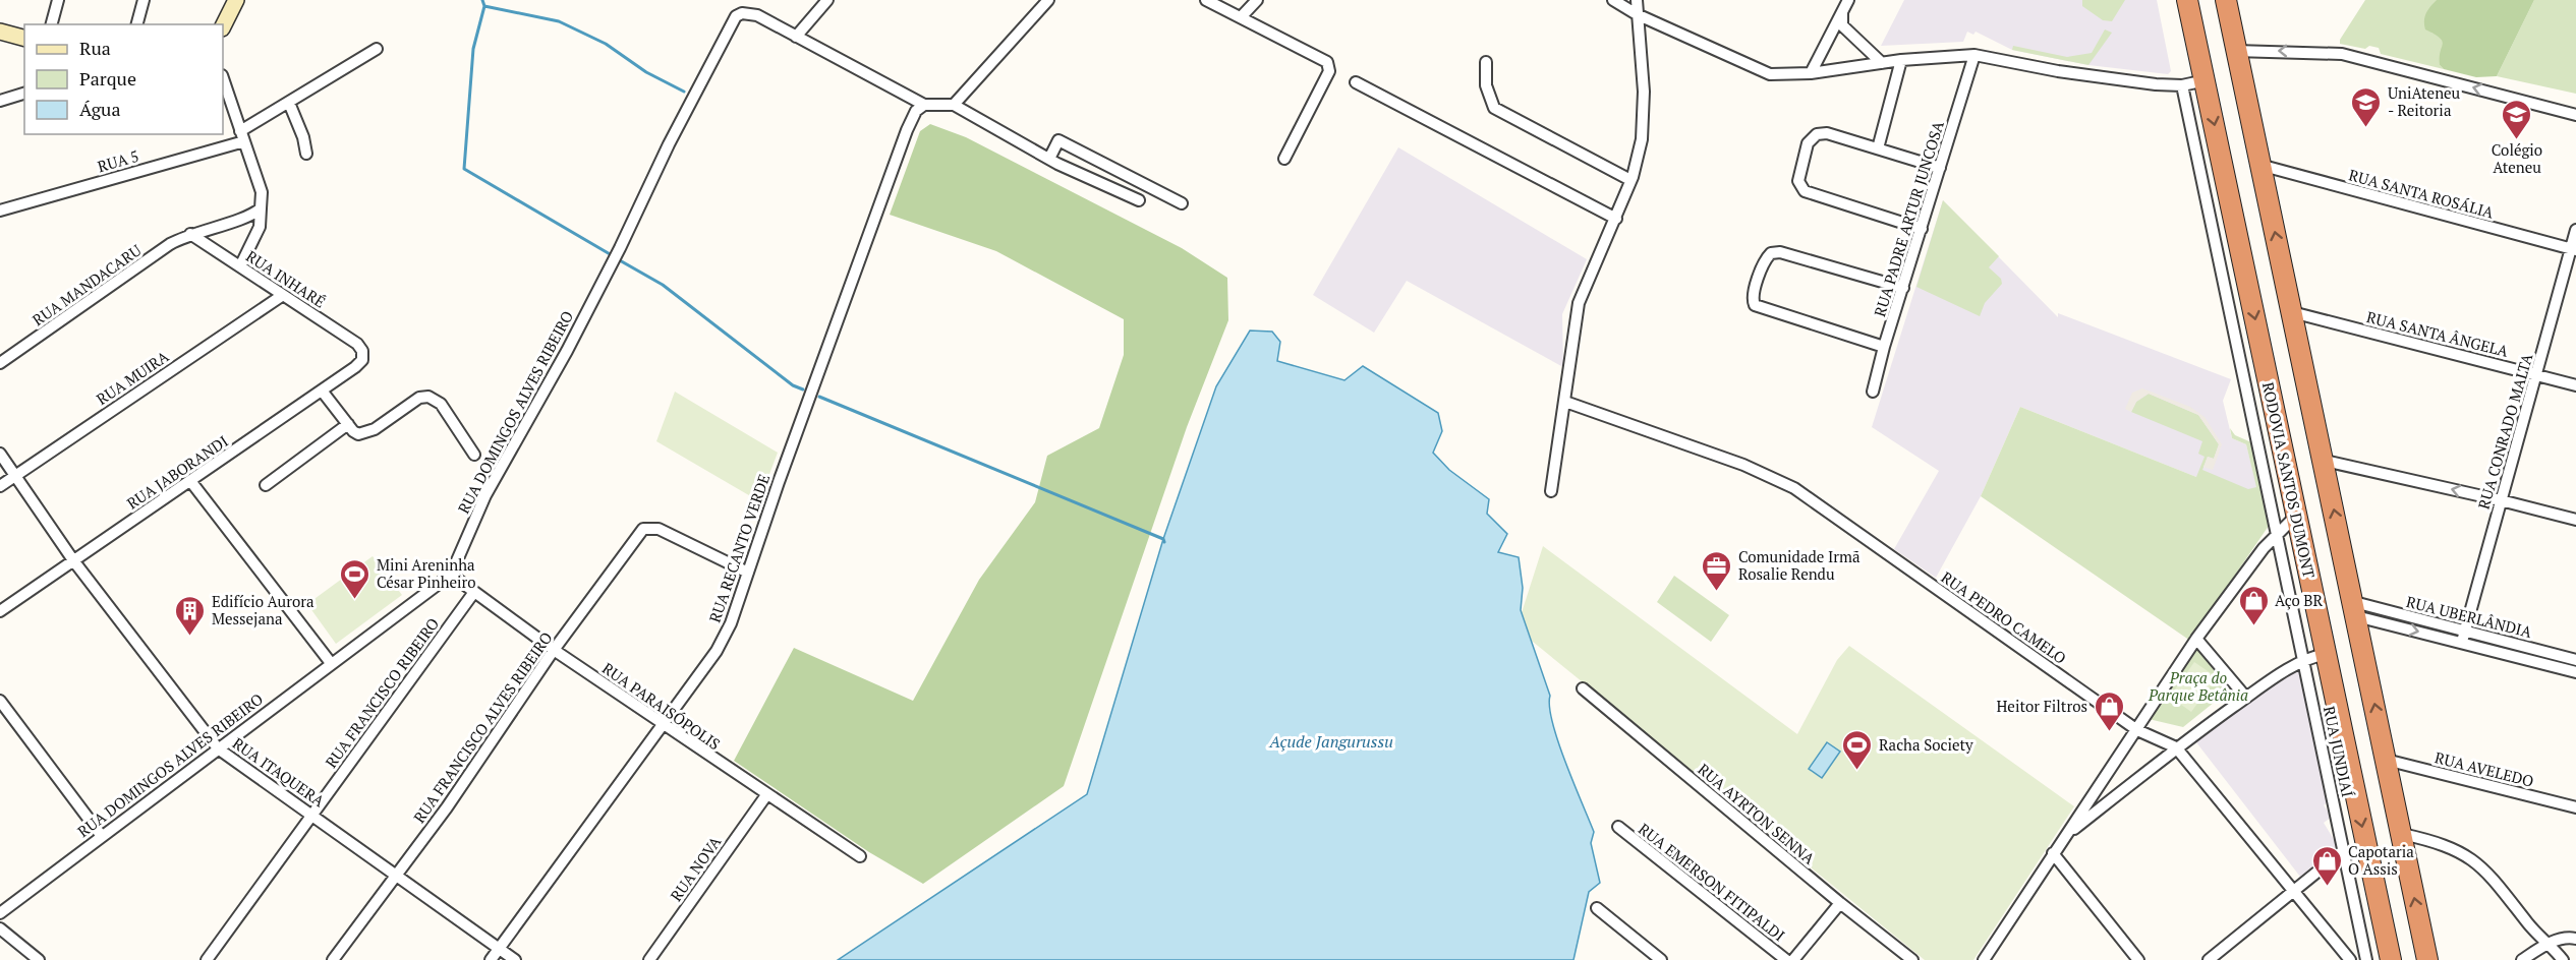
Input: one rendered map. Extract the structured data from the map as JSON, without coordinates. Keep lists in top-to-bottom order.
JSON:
{
  "streets": {
    "highway": ["RODOVIA SANTOS DUMONT"],
    "street": [
      "RUA 5",
      "RUA SANTA ROSÁLIA",
      "RUA PADRE ARTUR JUNCOSA",
      "RUA INHARÉ",
      "RUA MANDACARU",
      "RUA SANTA ÂNGELA",
      "RUA MUIRA",
      "RUA DOMINGOS ALVES RIBEIRO",
      "RUA CONRADO MALTA",
      "RUA JABORANDI",
      "RUA RECANTO VERDE",
      "RUA UBERLÂNDIA",
      "RUA PEDRO CAMELO",
      "RUA FRANCISCO RIBEIRO",
      "RUA PARAISÓPOLIS",
      "RUA FRANCISCO ALVES RIBEIRO",
      "RUA JUNDIAÍ",
      "RUA AVELEDO",
      "RUA ITAQUERA",
      "RUA AYRTON SENNA",
      "RUA NOVA",
      "RUA EMERSON FITIPALDI"
    ]
  },
  "crossings": [
    ["RUA SANTA ROSÁLIA", "RUA CONRADO MALTA"],
    ["RUA INHARÉ", "RUA MANDACARU"],
    ["RUA INHARÉ", "RUA MUIRA"],
    ["RUA INHARÉ", "RUA JABORANDI"],
    ["RUA SANTA ÂNGELA", "RUA CONRADO MALTA"],
    ["RUA MUIRA", "RUA ITAQUERA"],
    ["RUA DOMINGOS ALVES RIBEIRO", "RUA RECANTO VERDE"],
    ["RUA DOMINGOS ALVES RIBEIRO", "RUA PARAISÓPOLIS"],
    ["RUA DOMINGOS ALVES RIBEIRO", "RUA ITAQUERA"],
    ["RUA CONRADO MALTA", "RUA UBERLÂNDIA"],
    ["RUA JABORANDI", "RUA ITAQUERA"],
    ["RUA RECANTO VERDE", "RUA PARAISÓPOLIS"],
    ["RUA RECANTO VERDE", "RUA FRANCISCO ALVES RIBEIRO"],
    ["RUA RECANTO VERDE", "RUA ITAQUERA"],
    ["RUA FRANCISCO RIBEIRO", "RUA PARAISÓPOLIS"],
    ["RUA FRANCISCO RIBEIRO", "RUA ITAQUERA"],
    ["RUA PARAISÓPOLIS", "RUA FRANCISCO ALVES RIBEIRO"],
    ["RUA PARAISÓPOLIS", "RUA NOVA"],
    ["RUA FRANCISCO ALVES RIBEIRO", "RUA ITAQUERA"]
  ],
  "water": ["Açude Jangurussu"],
  "parks": ["Praça do Parque Betânia"],
  "places": {
    "school or university": ["UniAteneu - Reitoria", "Colégio Ateneu"],
    "office": ["Comunidade Irmã Rosalie Rendu"],
    "sports": ["Mini Areninha César Pinheiro", "Racha Society"],
    "shop": ["Aço BR", "Heitor Filtros", "Capotaria O Assis"],
    "building": ["Edifício Aurora Messejana"]
  },
  "legend": ["Rua", "Parque", "Água"]
}
